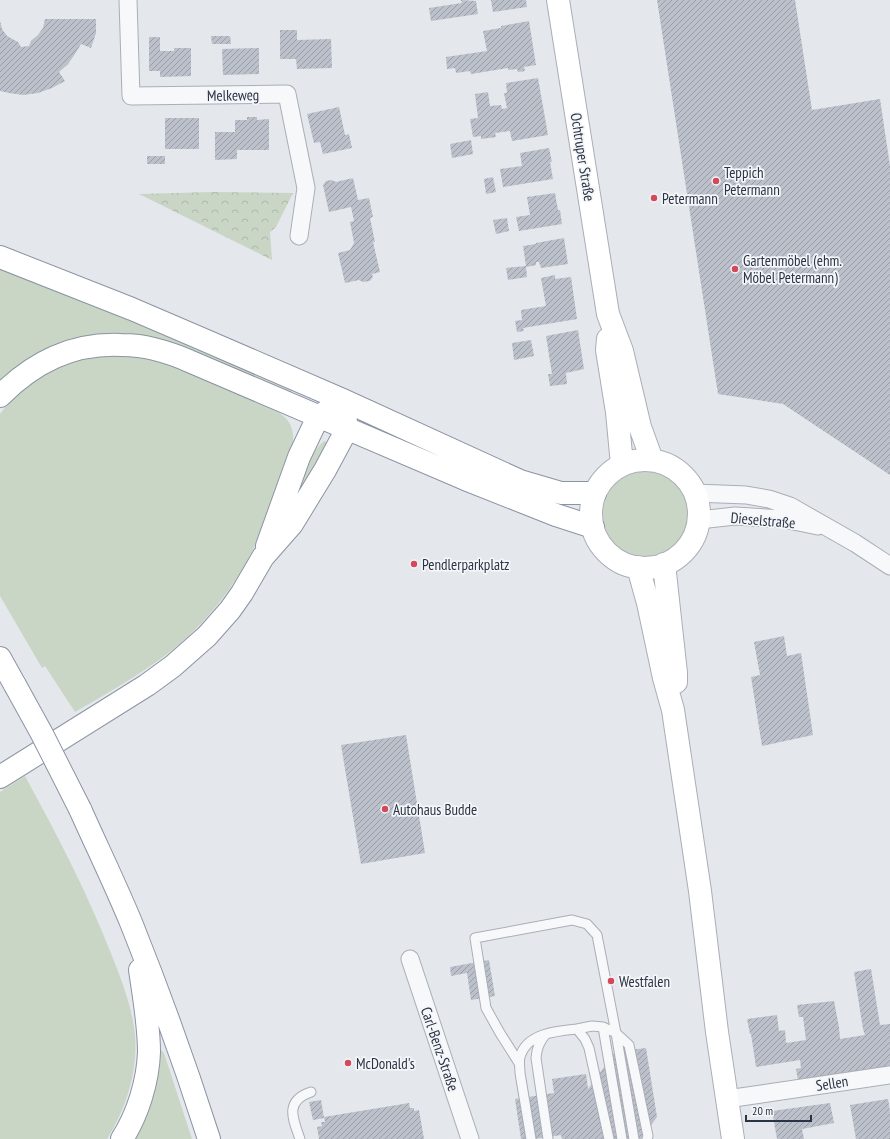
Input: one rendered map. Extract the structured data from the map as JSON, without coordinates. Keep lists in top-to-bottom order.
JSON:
{
  "streets": {
    "main road": ["Ochtruper Straße"],
    "street": [
      "Melkeweg",
      "Dieselstraße",
      "Carl-Benz-Straße",
      "Sellen"
    ]
  },
  "crossings": [
    ["Ochtruper Straße", "Dieselstraße"]
  ],
  "places": [
    "Teppich Petermann",
    "Petermann",
    "Gartenmöbel (ehm. Möbel Petermann)",
    "Pendlerparkplatz",
    "Autohaus Budde",
    "Westfalen",
    "McDonald's"
  ],
  "scale_bar": "20 m"
}
